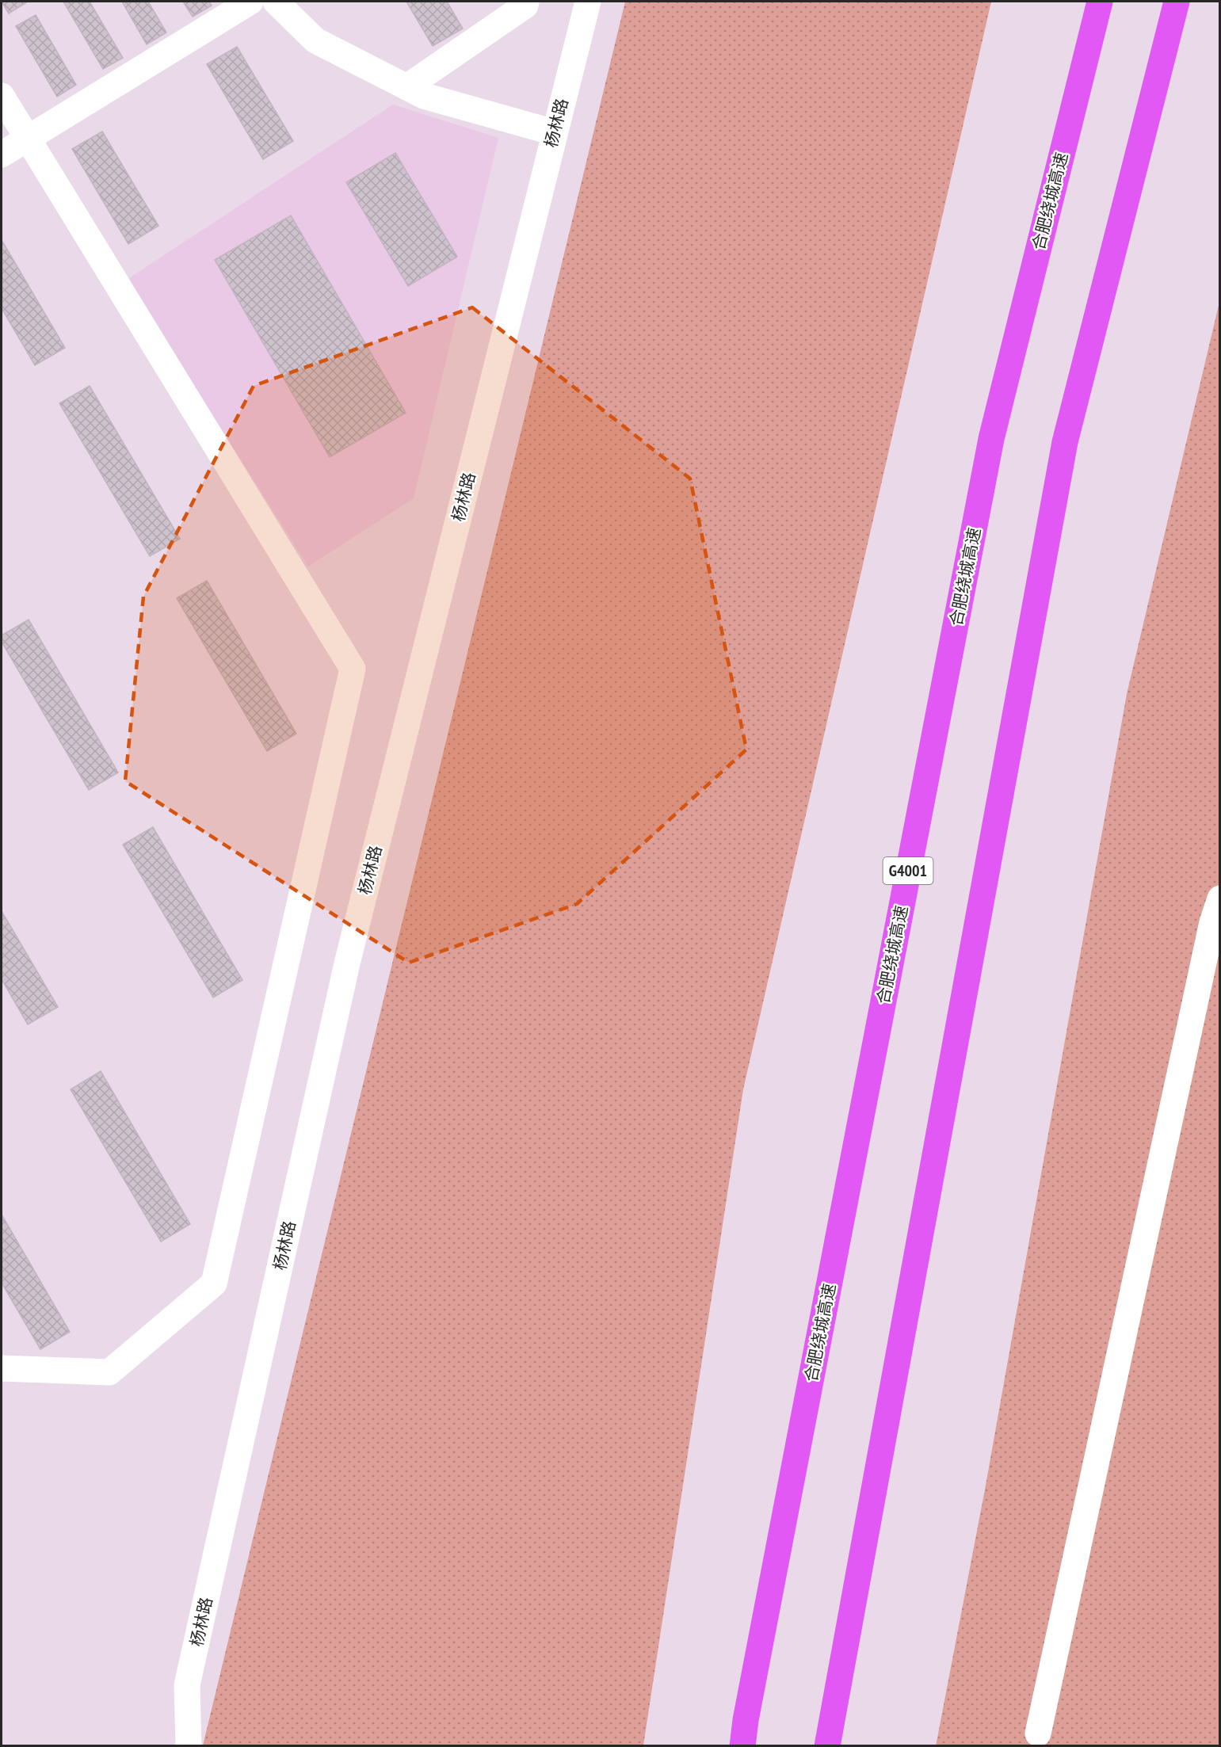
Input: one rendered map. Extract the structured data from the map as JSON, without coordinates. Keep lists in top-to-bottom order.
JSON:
{
  "streets": {
    "highway": ["合肥绕城高速", "G4001"],
    "street": ["杨林路"]
  }
}
